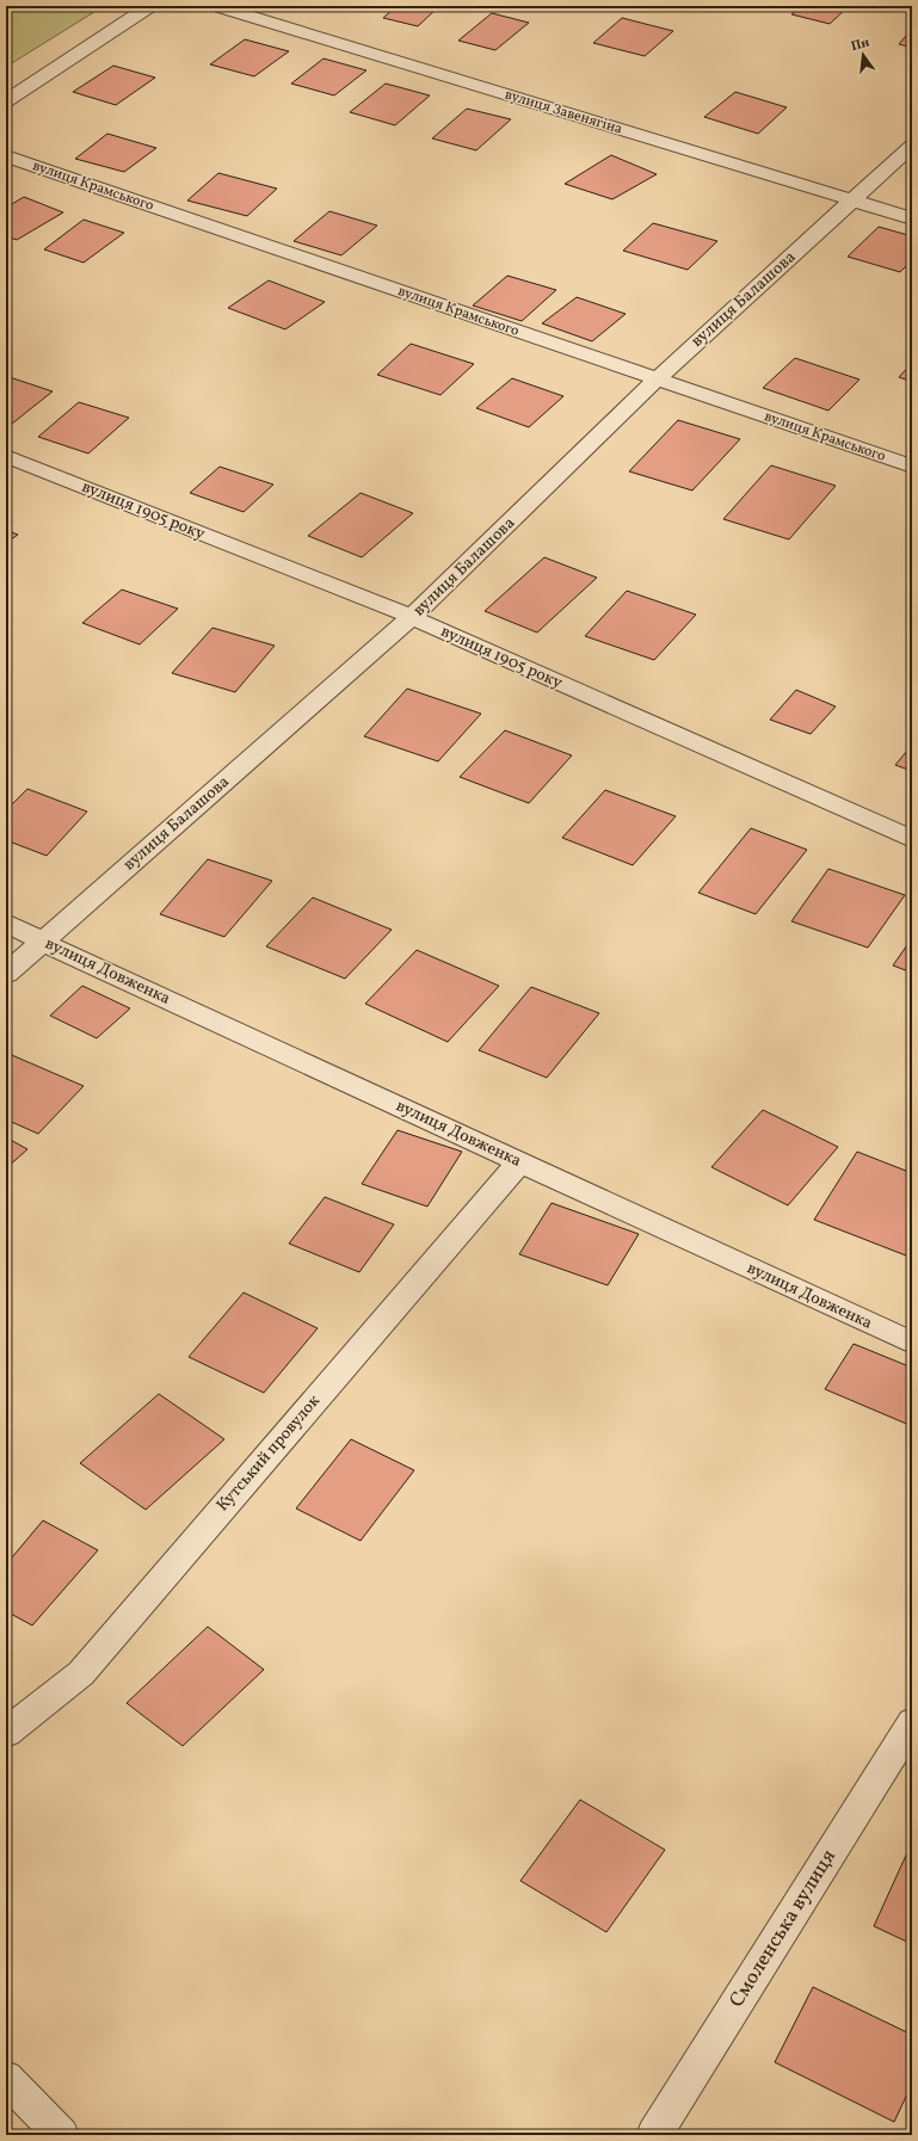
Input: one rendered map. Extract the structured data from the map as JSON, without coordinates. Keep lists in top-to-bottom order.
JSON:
{
  "streets": {
    "street": [
      "вулиця Завенягіна",
      "вулиця Крамського",
      "вулиця Балашова",
      "вулиця 1905 року",
      "вулиця Довженка",
      "Кутський провулок",
      "Смоленська вулиця"
    ]
  },
  "crossings": [
    ["вулиця Завенягіна", "вулиця Балашова"],
    ["вулиця Крамського", "вулиця Балашова"],
    ["вулиця Балашова", "вулиця 1905 року"],
    ["вулиця Балашова", "вулиця Довженка"],
    ["вулиця Довженка", "Кутський провулок"]
  ],
  "north": "top"
}
